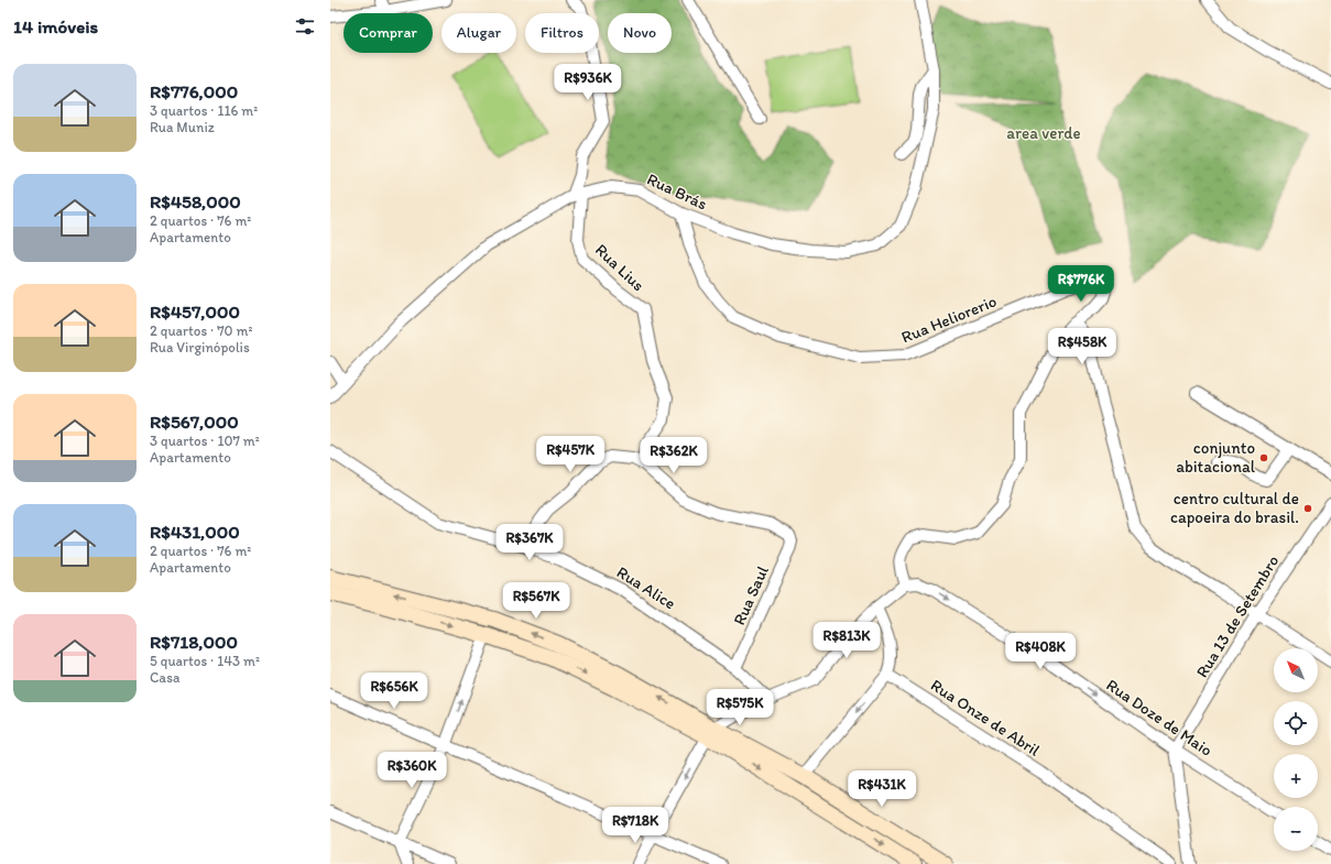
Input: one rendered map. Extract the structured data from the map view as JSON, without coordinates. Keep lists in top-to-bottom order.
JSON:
{
  "streets": {
    "street": [
      "Rua Brás",
      "Rua Lius",
      "Rua Heliorerio",
      "Rua Alice",
      "Rua Saul",
      "Rua 13 de Setembro",
      "Rua Onze de Abril",
      "Rua Doze de Maio"
    ]
  },
  "crossings": [
    ["Rua Brás", "Rua Lius"],
    ["Rua Brás", "Rua Heliorerio"],
    ["Rua Lius", "Rua Saul"],
    ["Rua Alice", "Rua Saul"],
    ["Rua 13 de Setembro", "Rua Doze de Maio"]
  ],
  "one_way": ["Rua Doze de Maio"],
  "parks": ["area verde"],
  "places": ["conjunto abitacional", "centro cultural de capoeira do brasil."],
  "north": "top left",
  "page": {
    "heading": "14 imóveis",
    "chip": [
      "Comprar",
      "Alugar",
      "Filtros",
      "Novo"
    ],
    "list": [
      {
        "name": "R$776,000",
        "note": "3 quartos · 116 m² · Rua Muniz"
      },
      {
        "name": "R$458,000",
        "note": "2 quartos · 76 m² · Apartamento"
      },
      {
        "name": "R$457,000",
        "note": "2 quartos · 70 m² · Rua Virginópolis"
      },
      {
        "name": "R$567,000",
        "note": "3 quartos · 107 m² · Apartamento"
      },
      {
        "name": "R$431,000",
        "note": "2 quartos · 76 m² · Apartamento"
      },
      {
        "name": "R$718,000",
        "note": "5 quartos · 143 m² · Casa"
      }
    ],
    "price": [
      "R$936K",
      "R$776K",
      "R$458K",
      "R$457K",
      "R$362K",
      "R$367K",
      "R$567K",
      "R$813K",
      "R$408K",
      "R$656K",
      "R$575K",
      "R$360K",
      "R$431K",
      "R$718K"
    ],
    "map_buttons": ["+", "−"]
  }
}
